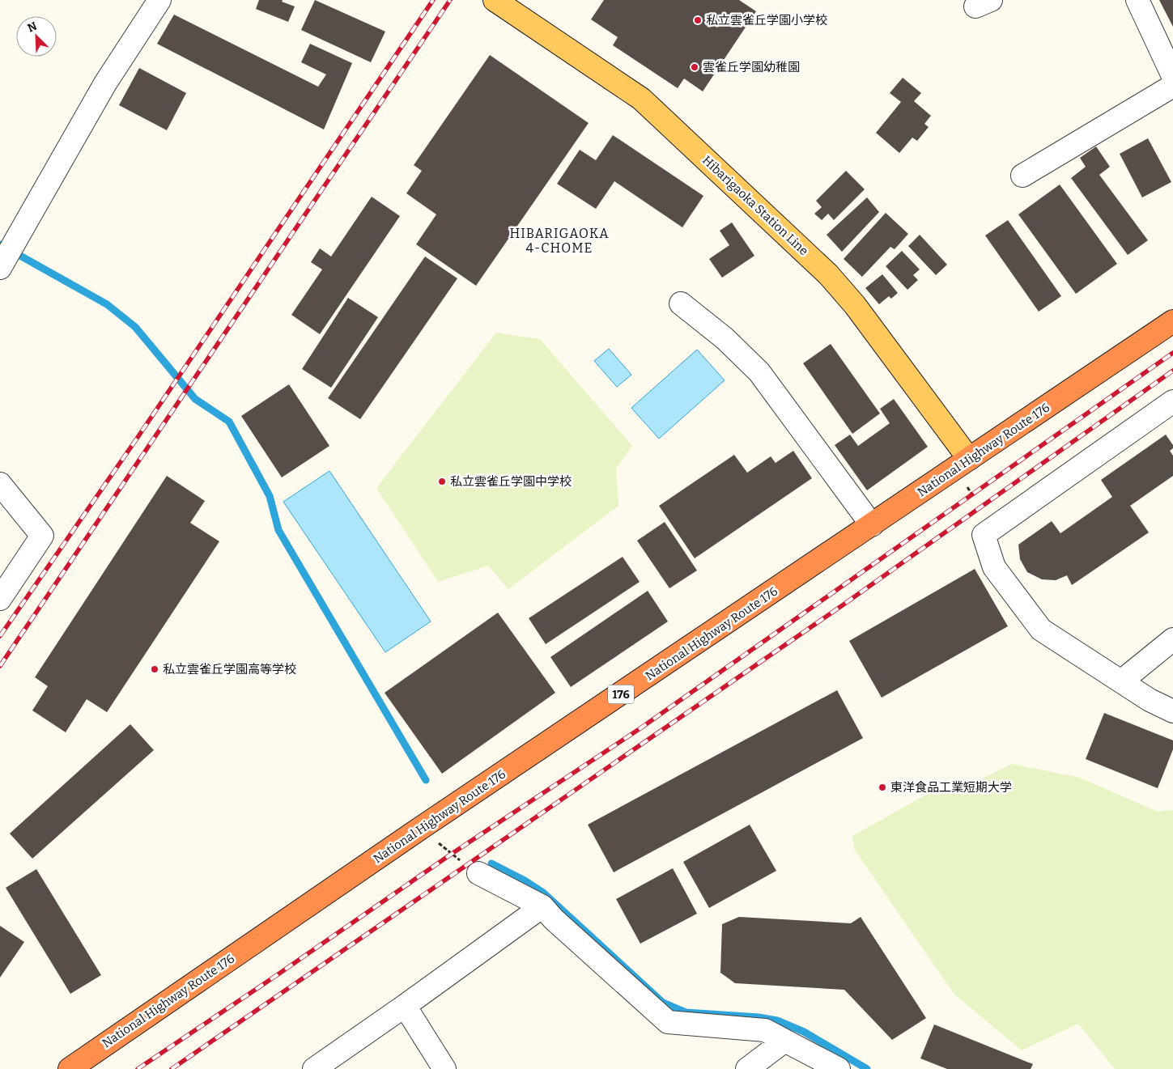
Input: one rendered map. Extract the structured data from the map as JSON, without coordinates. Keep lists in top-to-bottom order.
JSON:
{
  "streets": {
    "highway": ["National Highway Route 176", "176"],
    "main road": ["Hibarigaoka Station Line"]
  },
  "crossings": [
    ["Hibarigaoka Station Line", "National Highway Route 176"]
  ],
  "districts": ["HIBARIGAOKA 4-CHOME"],
  "places": [
    "私立雲雀丘学園小学校",
    "雲雀丘学園幼稚園",
    "私立雲雀丘学園中学校",
    "私立雲雀丘学園高等学校",
    "東洋食品工業短期大学"
  ],
  "north": "top left"
}
